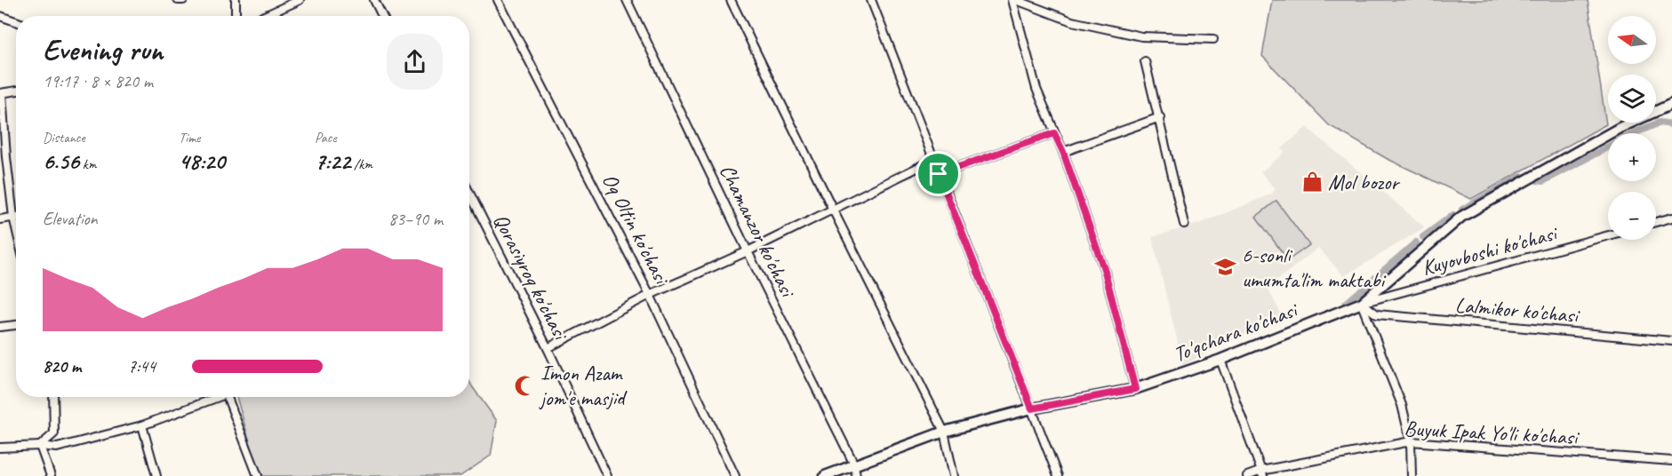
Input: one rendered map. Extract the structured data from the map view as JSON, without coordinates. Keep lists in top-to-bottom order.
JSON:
{
  "streets": {
    "street": [
      "Oq Oltin ko'chasi",
      "Chamanzor ko'chasi",
      "Kuyovboshi ko'chasi",
      "Qorasiyroq ko'chasi",
      "Lalmikor ko'chasi",
      "To'qchara ko'chasi",
      "Buyuk Ipak Yo'li ko'chasi"
    ]
  },
  "crossings": [
    ["Chamanzor ko'chasi", "To'qchara ko'chasi"],
    ["Kuyovboshi ko'chasi", "Lalmikor ko'chasi"],
    ["Kuyovboshi ko'chasi", "To'qchara ko'chasi"],
    ["Lalmikor ko'chasi", "To'qchara ko'chasi"]
  ],
  "places": {
    "shop": ["Mol bozor"],
    "school or university": ["6-sonli umumta'lim maktabi"],
    "mosque": ["Imon Azam jom'e masjid"]
  },
  "north": "left",
  "page": {
    "map_buttons": ["+", "−"],
    "heading": ["Evening run", "19:17 · 8 × 820 m"],
    "stats": [
      ["Distance", "6.56 km"],
      ["Time", "48:20"],
      ["Pace", "7:22 /km"]
    ],
    "chart": ["Elevation", "83–90 m"],
    "list": [
      {
        "name": "820 m",
        "note": "7:44"
      }
    ]
  }
}
